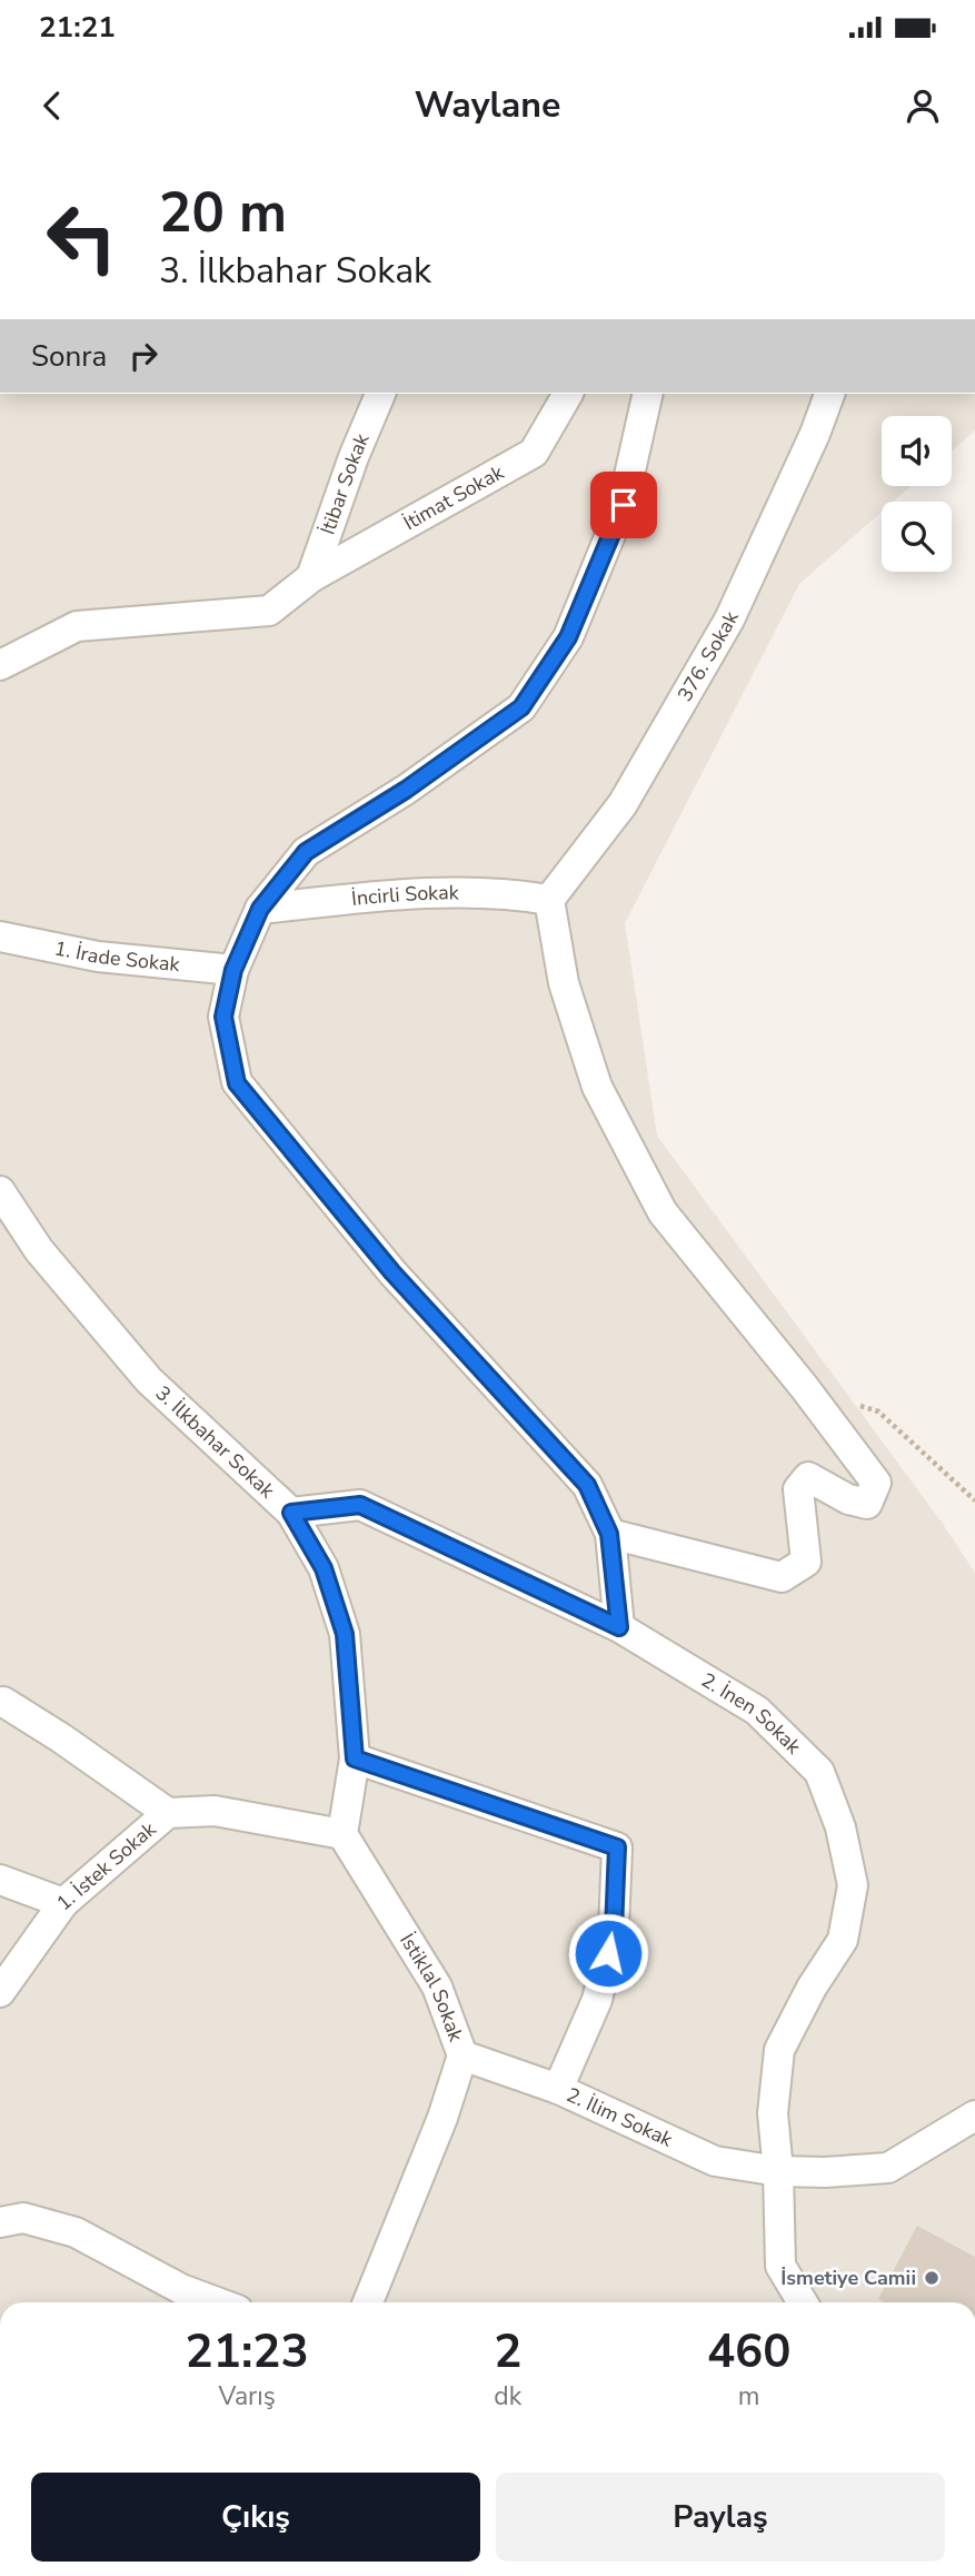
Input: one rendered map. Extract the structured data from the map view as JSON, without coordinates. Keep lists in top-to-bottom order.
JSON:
{
  "streets": {
    "street": [
      "İtibar Sokak",
      "İtimat Sokak",
      "376. Sokak",
      "İncirli Sokak",
      "1. İrade Sokak",
      "3. İlkbahar Sokak",
      "2. İnen Sokak",
      "1. İstek Sokak",
      "İstiklal Sokak",
      "2. İlim Sokak"
    ]
  },
  "crossings": [
    ["İtibar Sokak", "İtimat Sokak"],
    ["376. Sokak", "İncirli Sokak"],
    ["3. İlkbahar Sokak", "2. İnen Sokak"],
    ["2. İnen Sokak", "2. İlim Sokak"],
    ["1. İstek Sokak", "İstiklal Sokak"],
    ["İstiklal Sokak", "2. İlim Sokak"]
  ],
  "places": ["İsmetiye Camii"],
  "page": {
    "status": "21:21",
    "header": "Waylane",
    "turn": ["20 m", "3. İlkbahar Sokak"],
    "then": "Sonra",
    "eta": [
      "21:23",
      "Varış",
      "2",
      "dk",
      "460",
      "m"
    ],
    "buttons": ["Çıkış", "Paylaş"]
  }
}
